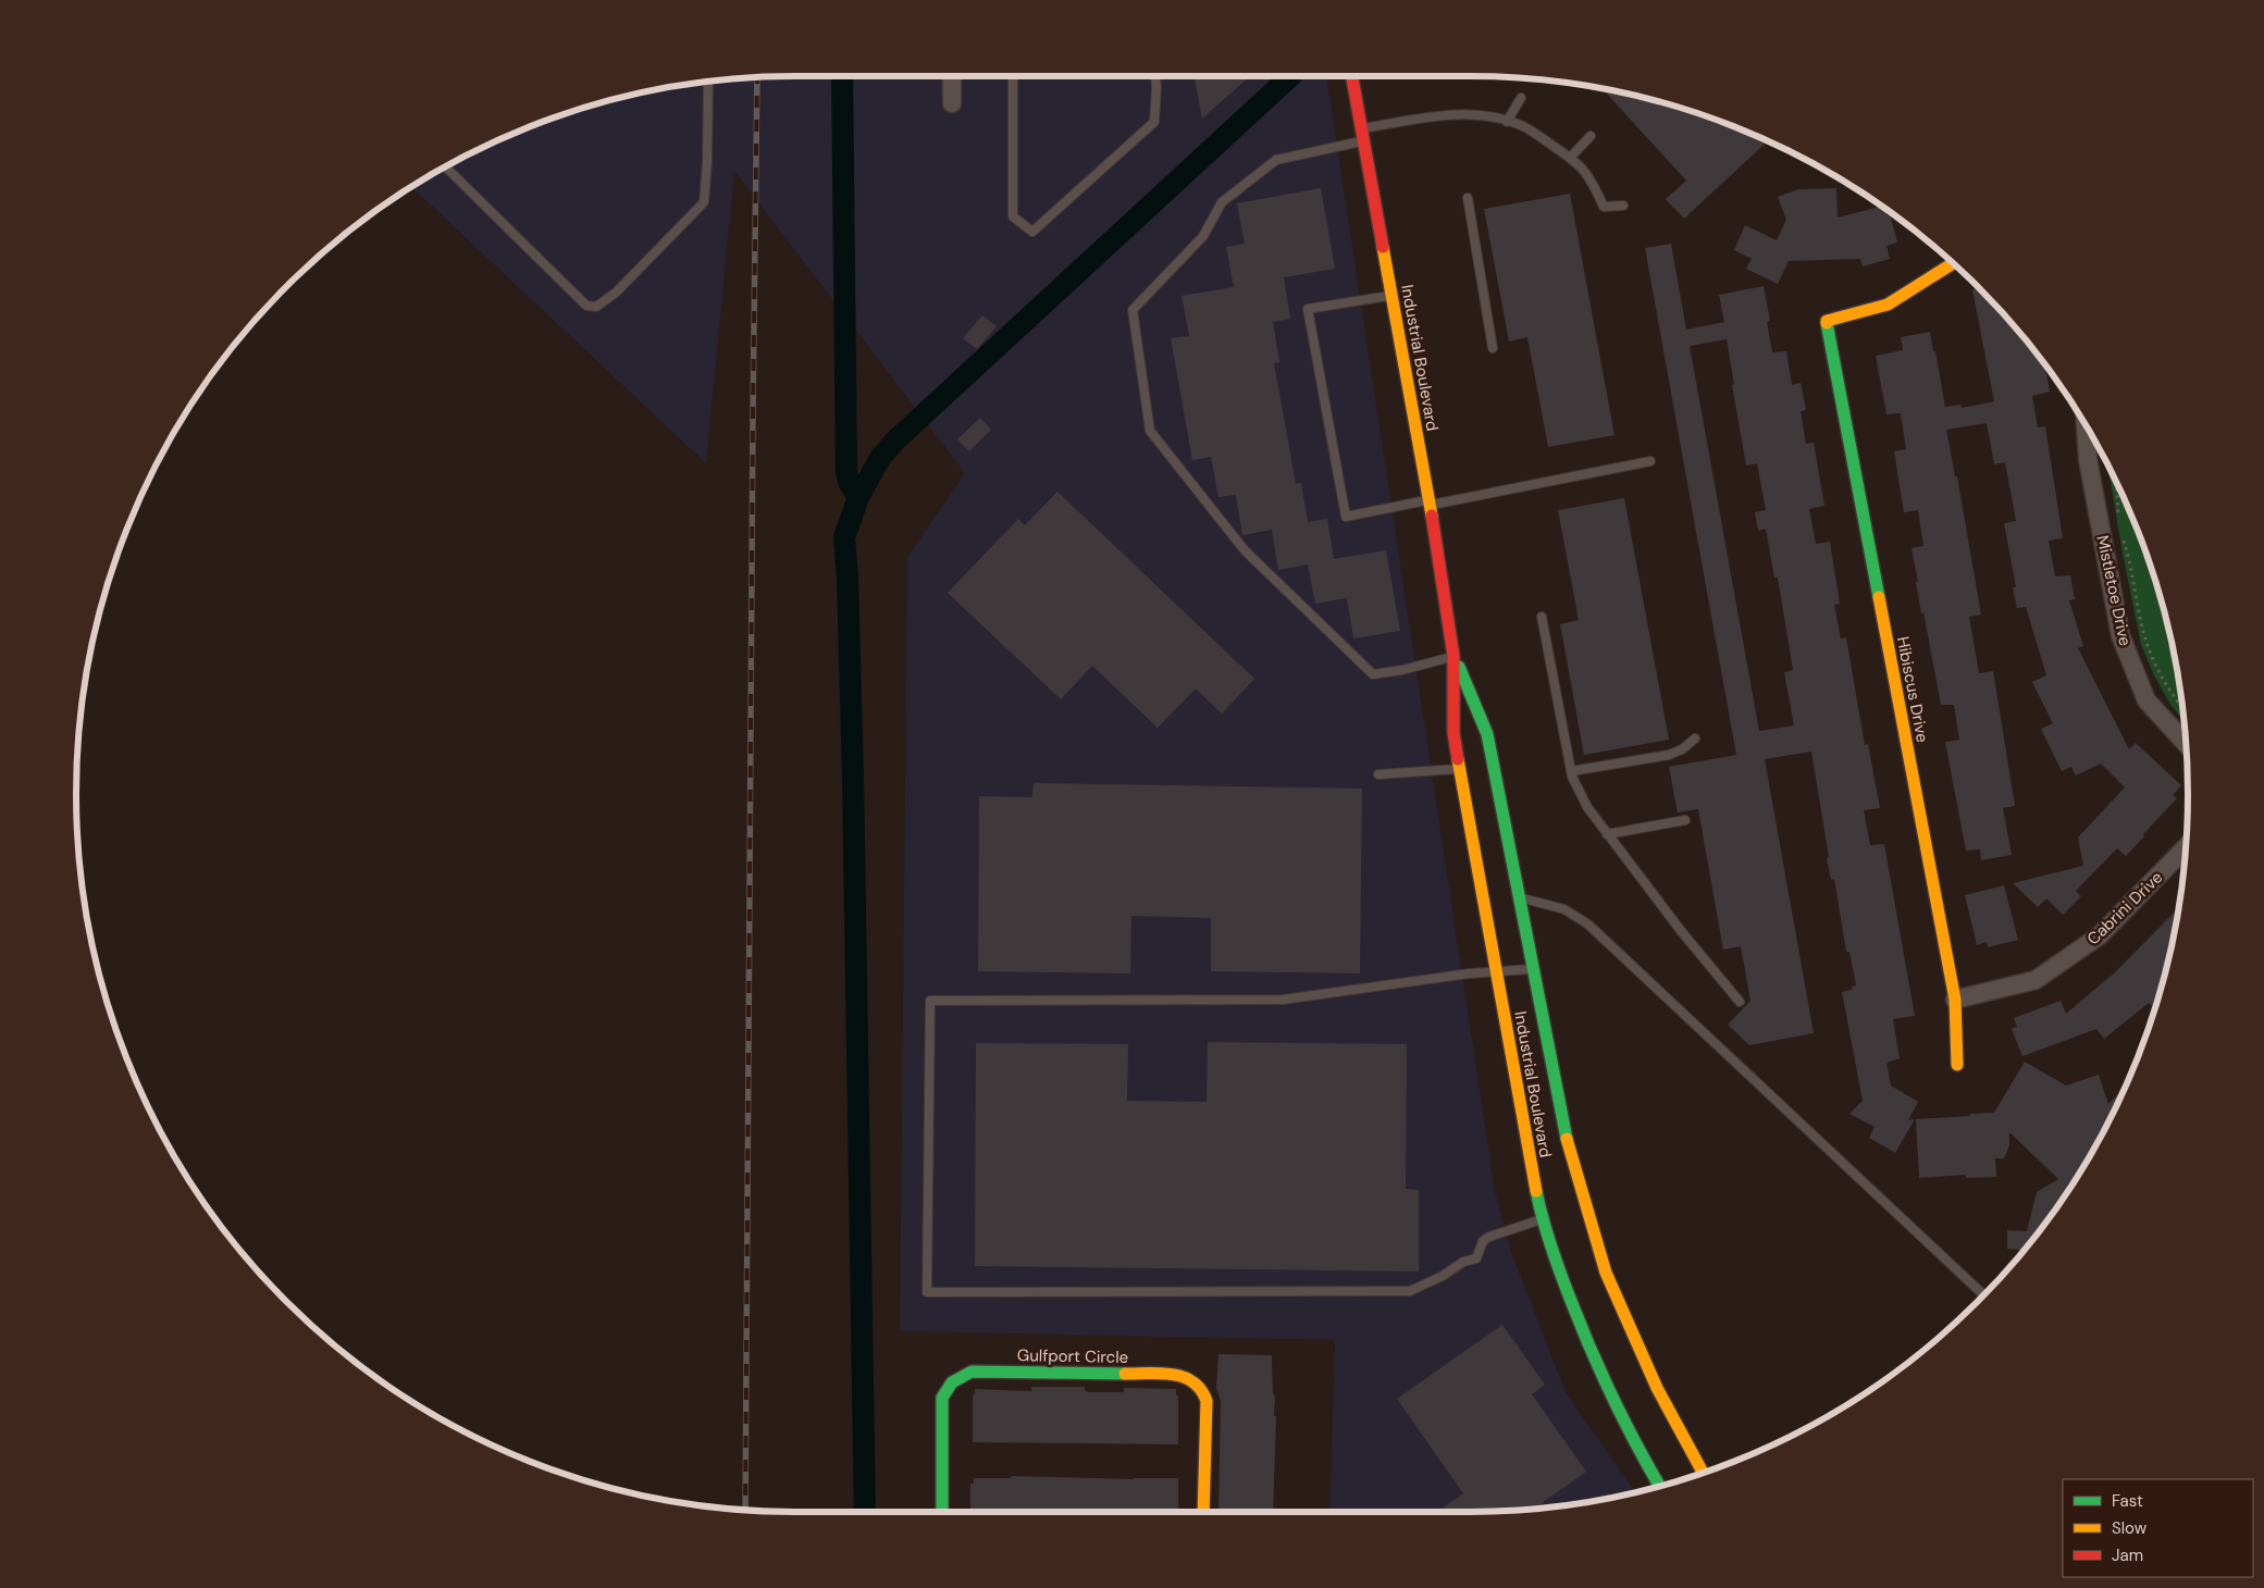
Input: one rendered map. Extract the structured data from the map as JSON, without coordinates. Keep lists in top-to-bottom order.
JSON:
{
  "streets": {
    "main road": ["Industrial Boulevard", "Hibiscus Drive", "Gulfport Circle"],
    "street": ["Mistletoe Drive", "Cabrini Drive"]
  },
  "crossings": [
    ["Hibiscus Drive", "Cabrini Drive"]
  ],
  "legend": ["Fast", "Slow", "Jam"]
}
